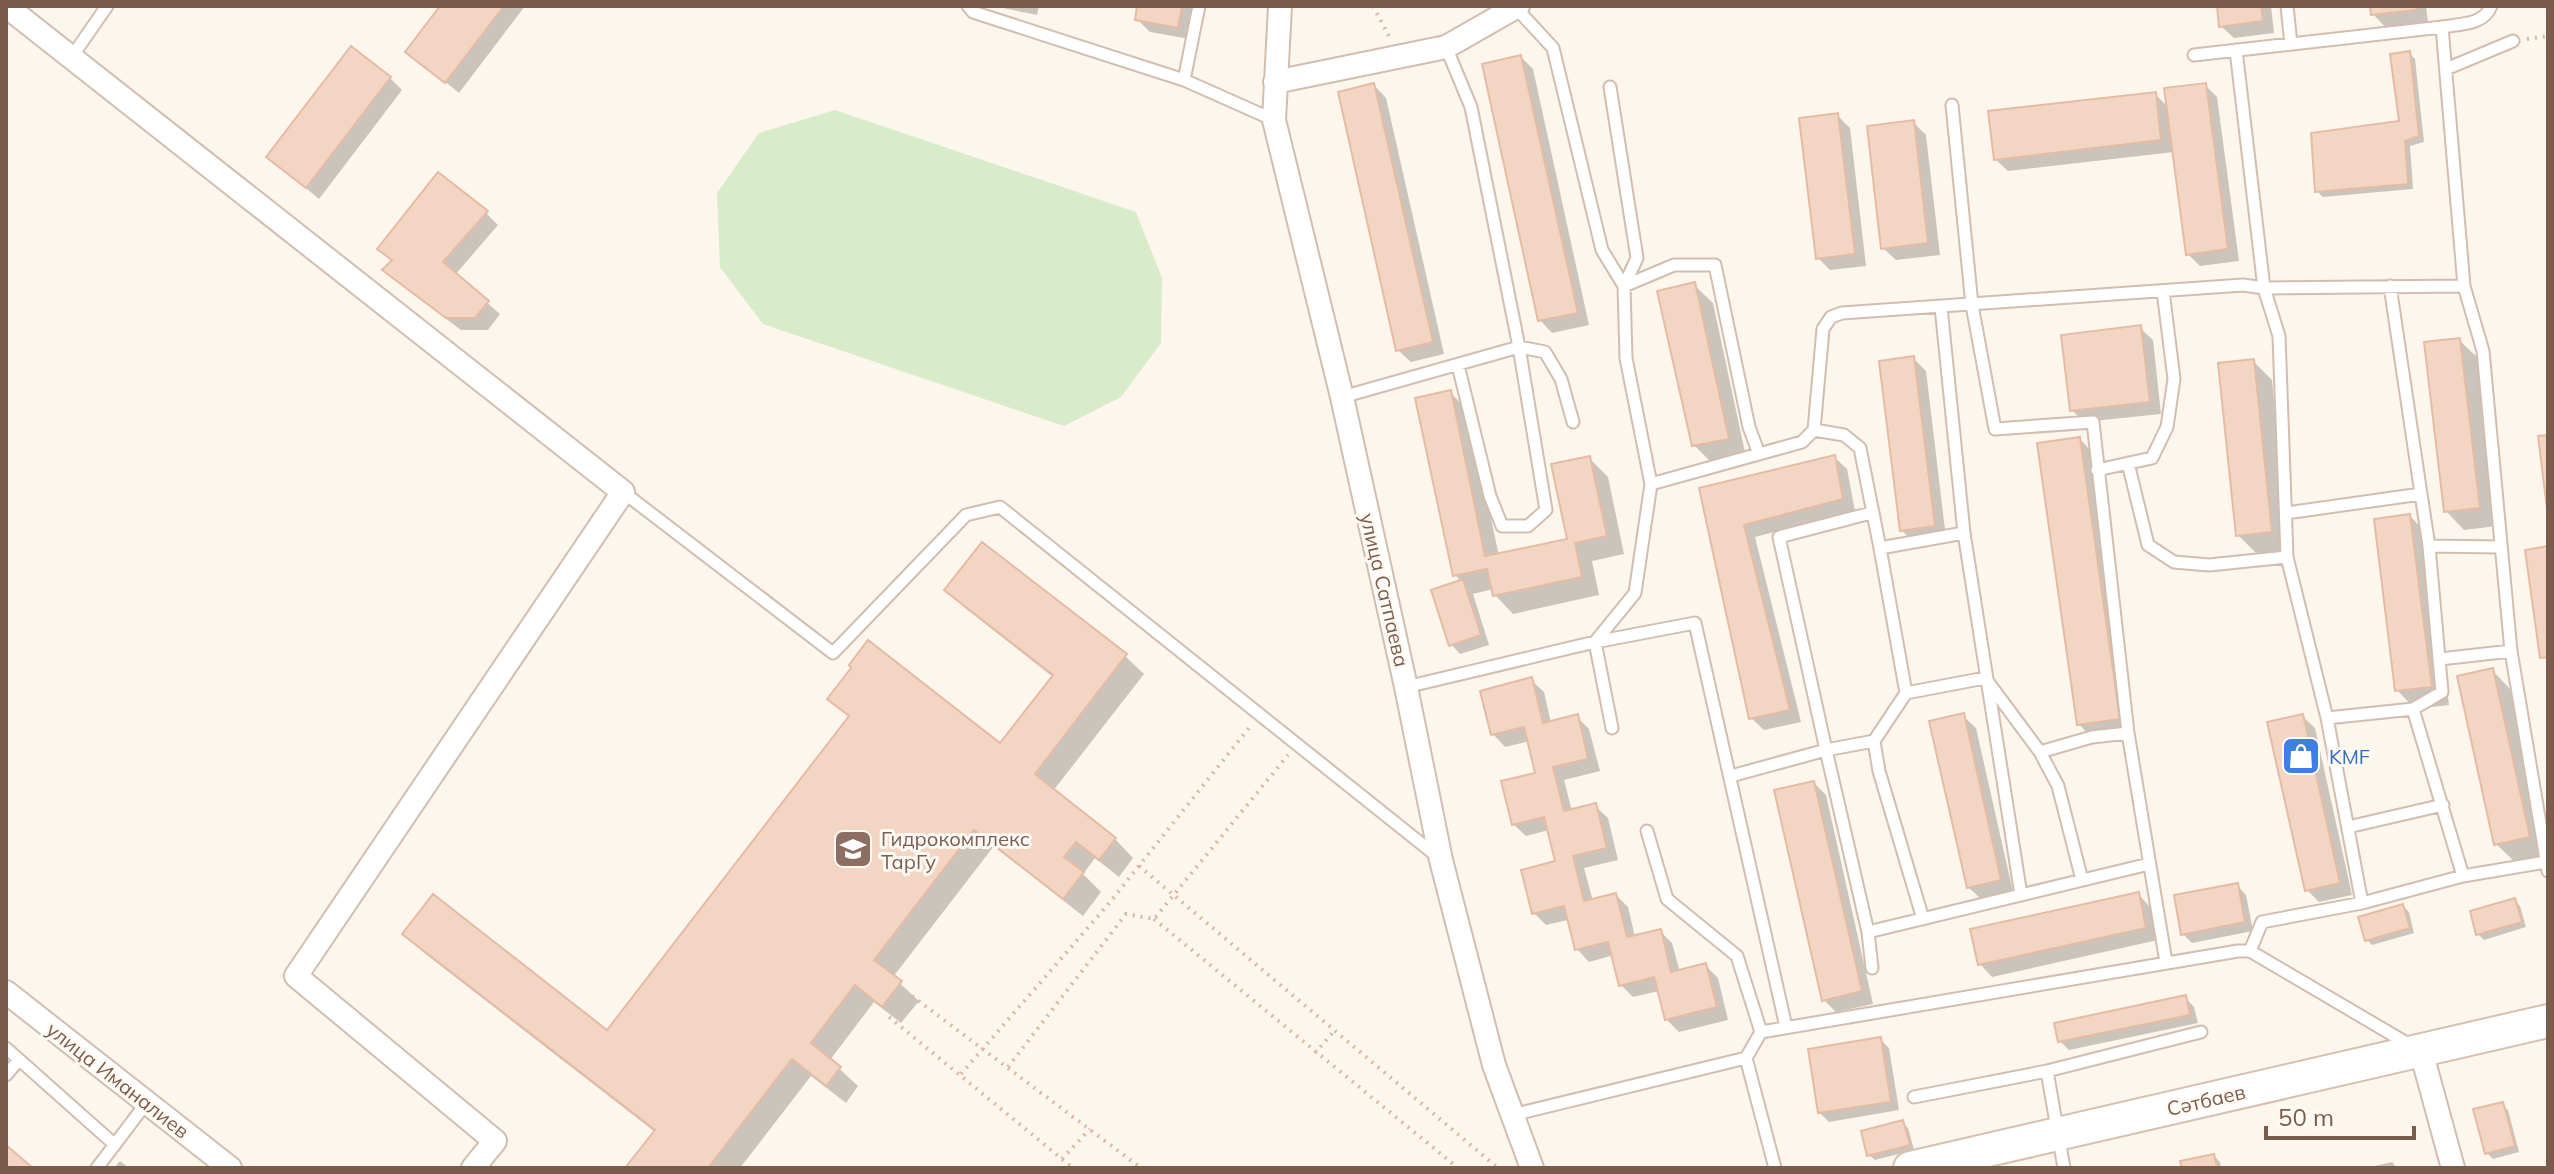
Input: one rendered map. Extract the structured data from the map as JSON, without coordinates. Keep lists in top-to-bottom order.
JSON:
{
  "streets": {
    "street": ["улица Сатпаева", "улица Иманалиев", "Сәтбаев"]
  },
  "places": {
    "shop": ["KMF"],
    "school or university": ["Гидрокомплекс ТарГу"]
  },
  "scale_bar": "50 m"
}
